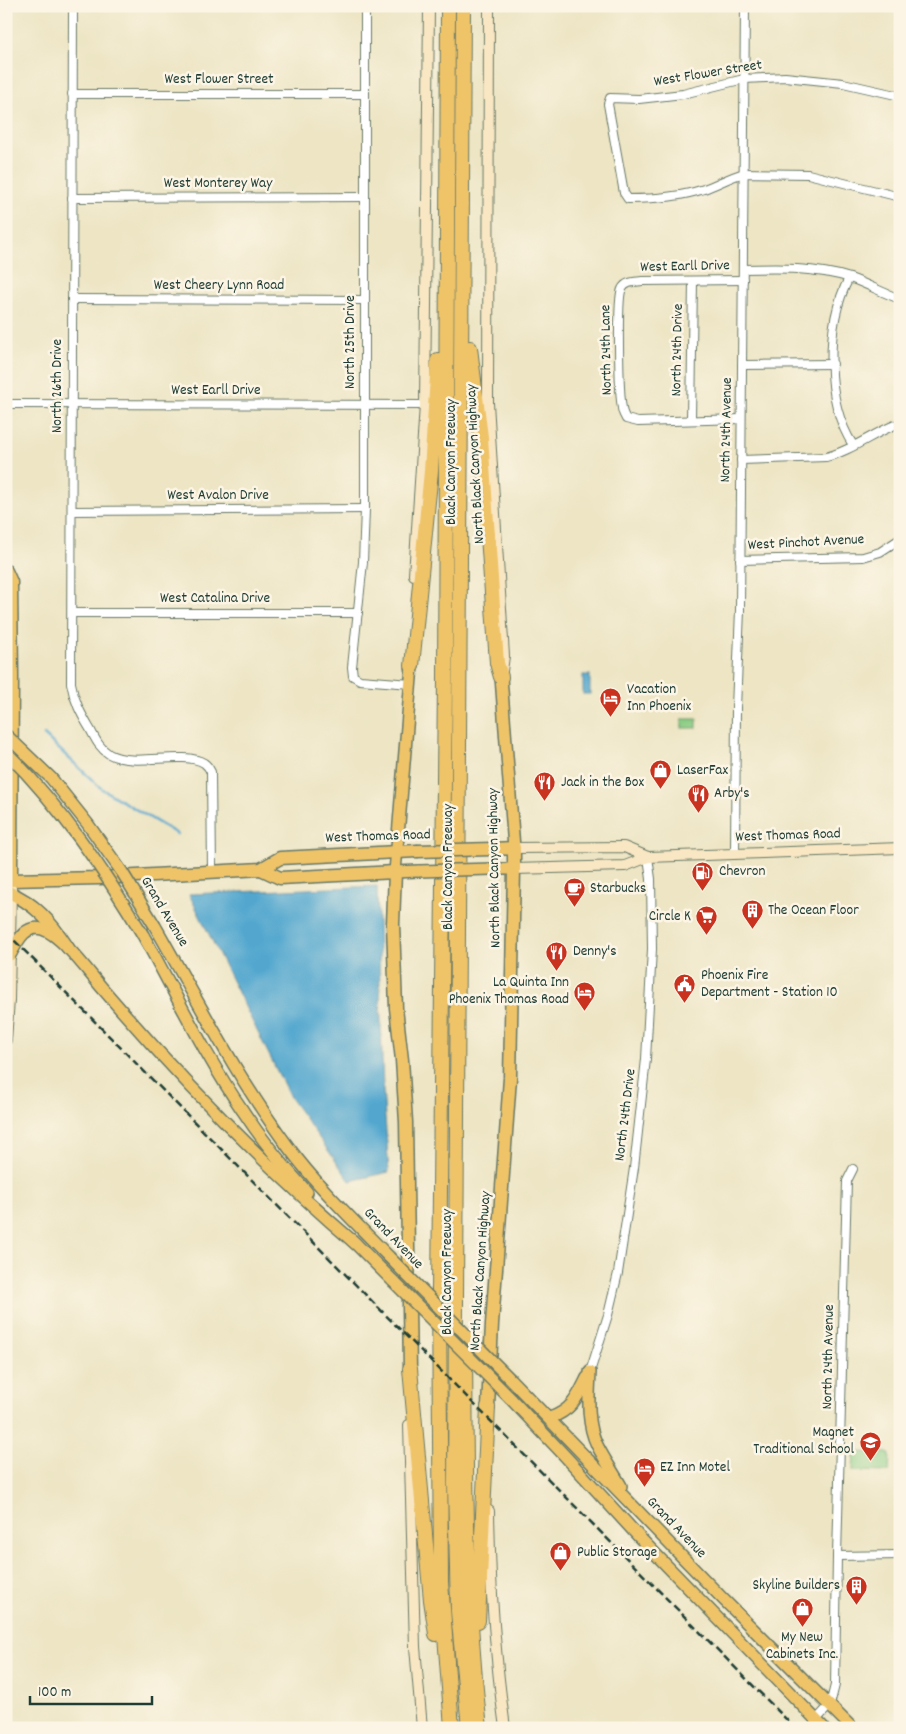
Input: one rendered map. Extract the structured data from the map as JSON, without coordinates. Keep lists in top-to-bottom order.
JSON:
{
  "streets": {
    "highway": ["Black Canyon Freeway", "North Black Canyon Highway", "West Thomas Road"],
    "main road": ["Grand Avenue"],
    "street": [
      "West Flower Street",
      "West Monterey Way",
      "West Earll Drive",
      "West Cheery Lynn Road",
      "North 25th Drive",
      "North 24th Lane",
      "North 24th Drive",
      "North 26th Drive",
      "North 24th Avenue",
      "West Avalon Drive",
      "West Pinchot Avenue",
      "West Catalina Drive"
    ]
  },
  "crossings": [
    ["West Flower Street", "North 25th Drive"],
    ["West Flower Street", "North 26th Drive"],
    ["West Flower Street", "North 24th Avenue"],
    ["West Monterey Way", "North 25th Drive"],
    ["West Monterey Way", "North 26th Drive"],
    ["West Earll Drive", "North 25th Drive"],
    ["West Earll Drive", "North 24th Lane"],
    ["West Earll Drive", "North 24th Drive"],
    ["West Earll Drive", "North 26th Drive"],
    ["West Earll Drive", "North 24th Avenue"],
    ["West Cheery Lynn Road", "North 25th Drive"],
    ["West Cheery Lynn Road", "North 26th Drive"],
    ["North 25th Drive", "West Avalon Drive"],
    ["North 25th Drive", "West Catalina Drive"],
    ["North 24th Lane", "North 24th Drive"],
    ["North 24th Drive", "West Thomas Road"],
    ["North 26th Drive", "West Avalon Drive"],
    ["North 26th Drive", "West Catalina Drive"],
    ["North 26th Drive", "West Thomas Road"],
    ["North 24th Avenue", "West Pinchot Avenue"],
    ["North 24th Avenue", "West Thomas Road"],
    ["North 24th Avenue", "Grand Avenue"],
    ["North Black Canyon Highway", "West Thomas Road"]
  ],
  "places": {
    "hotel": ["Vacation Inn Phoenix", "La Quinta Inn Phoenix Thomas Road", "EZ Inn Motel"],
    "shop": ["LaserFax", "Public Storage", "My New Cabinets Inc."],
    "restaurant": ["Jack in the Box", "Arby's", "Denny's"],
    "fuel station": ["Chevron"],
    "cafe": ["Starbucks"],
    "building": ["The Ocean Floor", "Skyline Builders"],
    "supermarket": ["Circle K"],
    "public building": ["Phoenix Fire Department - Station 10"],
    "school or university": ["Magnet Traditional School"]
  },
  "scale_bar": "100 m"
}
